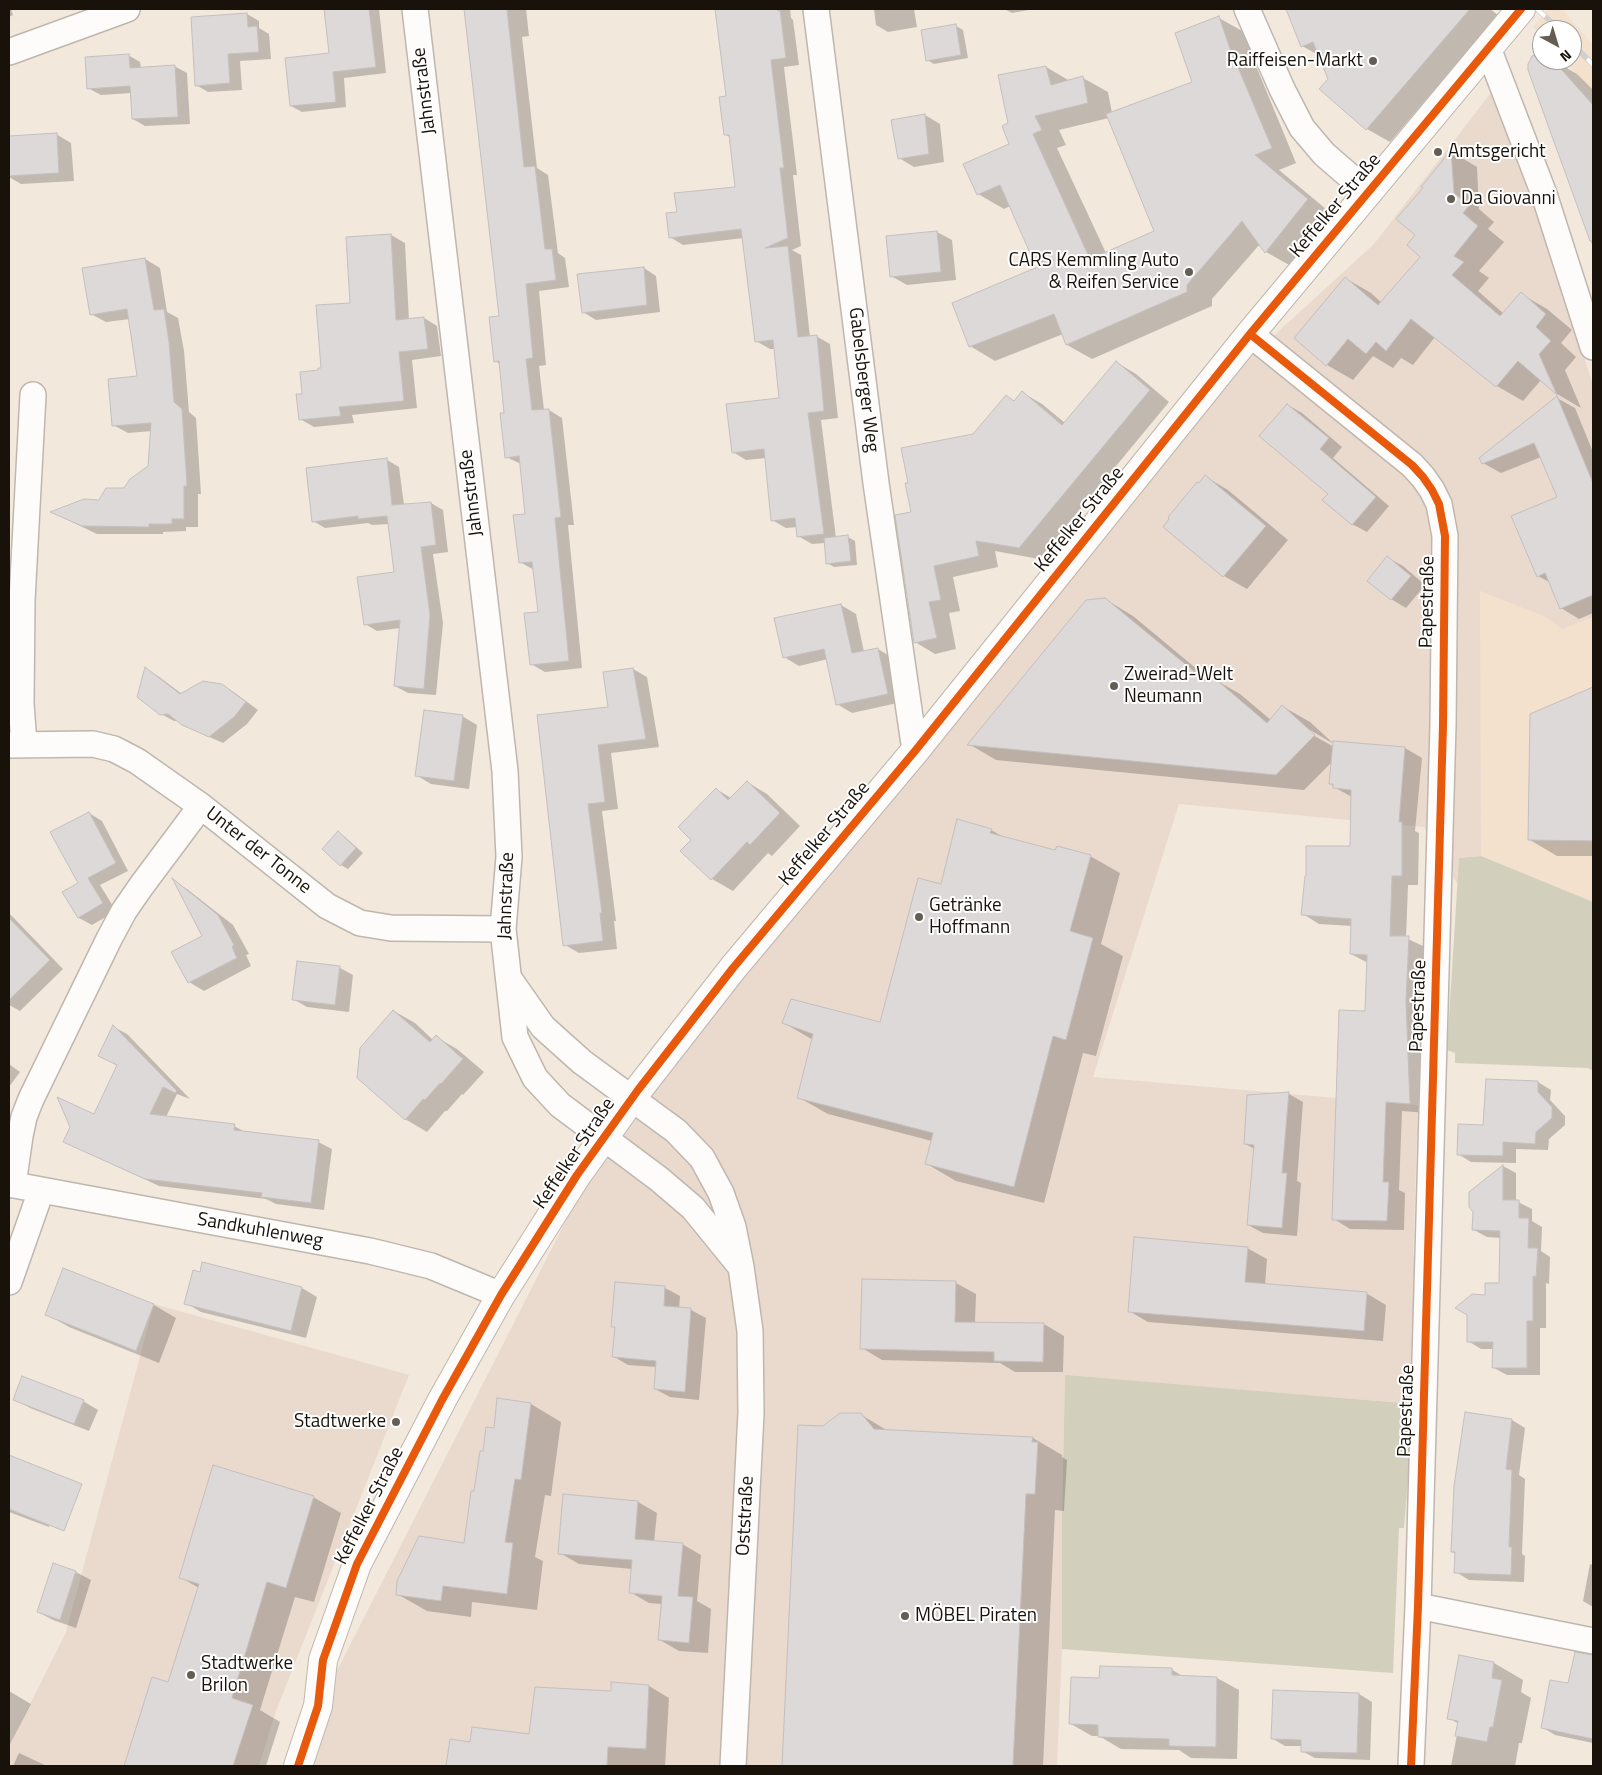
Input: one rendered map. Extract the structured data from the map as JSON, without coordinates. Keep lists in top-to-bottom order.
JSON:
{
  "streets": {
    "street": [
      "Jahnstraße",
      "Keffelker Straße",
      "Gabelsberger Weg",
      "Papestraße",
      "Unter der Tonne",
      "Sandkuhlenweg",
      "Oststraße"
    ]
  },
  "crossings": [
    ["Jahnstraße", "Keffelker Straße"],
    ["Jahnstraße", "Unter der Tonne"],
    ["Jahnstraße", "Oststraße"],
    ["Keffelker Straße", "Gabelsberger Weg"],
    ["Keffelker Straße", "Papestraße"],
    ["Keffelker Straße", "Sandkuhlenweg"],
    ["Keffelker Straße", "Oststraße"],
    ["Unter der Tonne", "Sandkuhlenweg"]
  ],
  "places": [
    "Raiffeisen-Markt",
    "Amtsgericht",
    "Da Giovanni",
    "CARS Kemmling Auto & Reifen Service",
    "Zweirad-Welt Neumann",
    "Getränke Hoffmann",
    "Stadtwerke",
    "MÖBEL Piraten",
    "Stadtwerke Brilon"
  ],
  "north": "bottom right"
}
